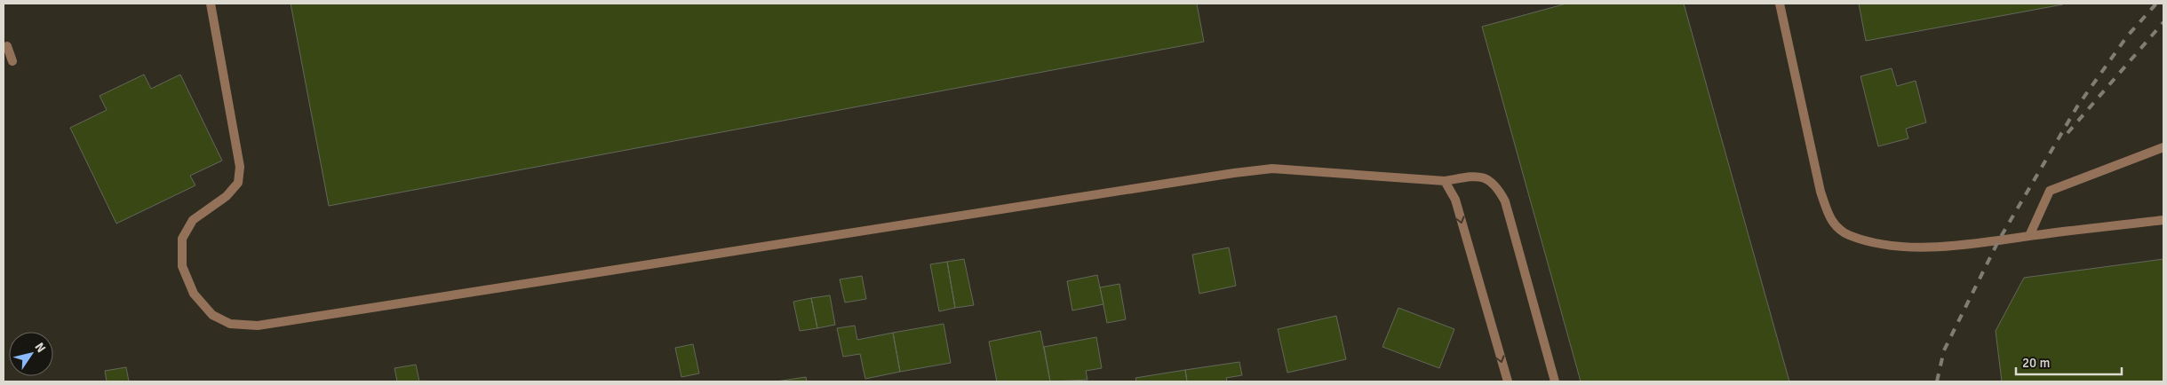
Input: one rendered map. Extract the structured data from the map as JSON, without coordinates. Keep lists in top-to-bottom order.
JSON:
{
  "scale_bar": "20 m",
  "north": "top right"
}
